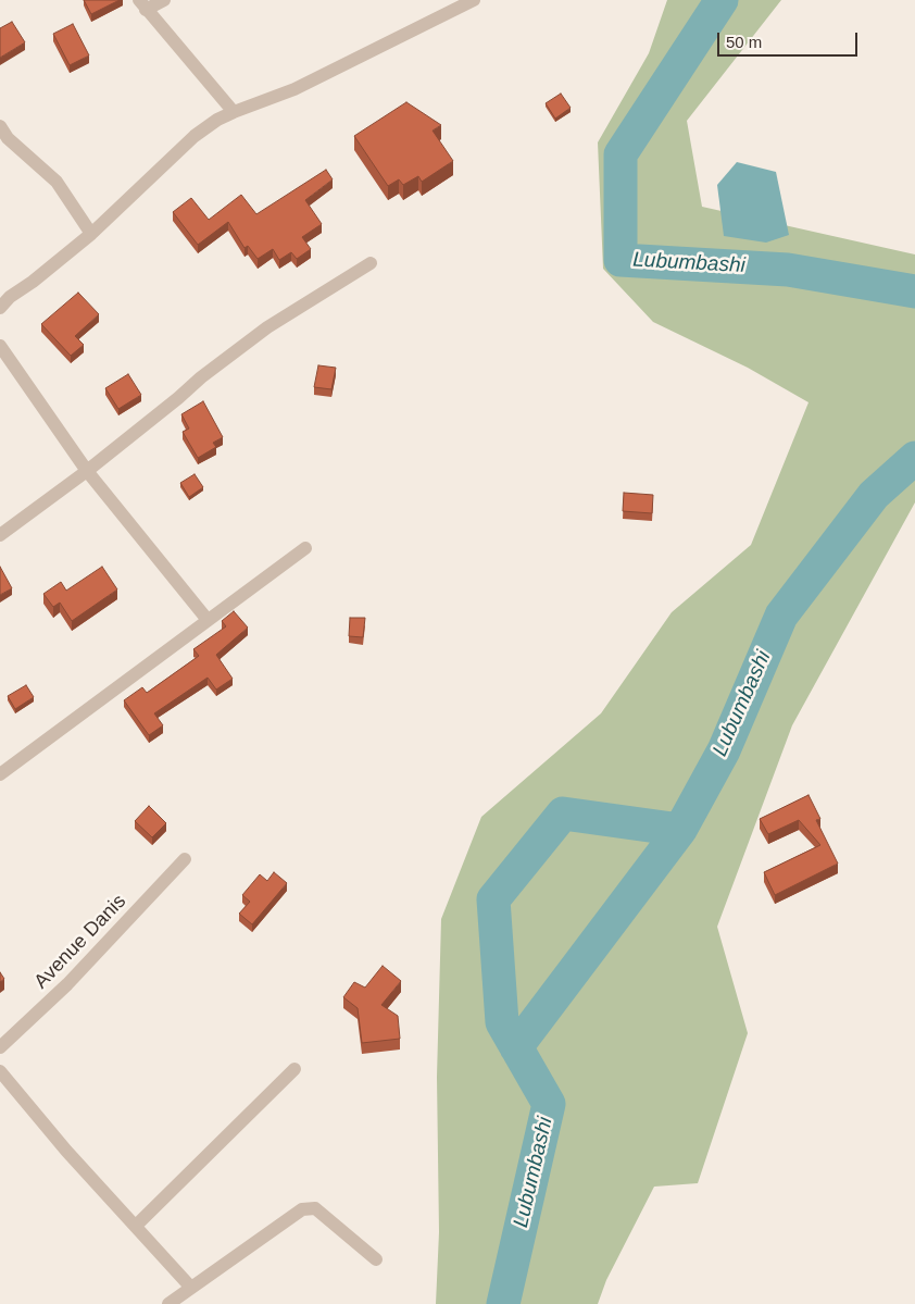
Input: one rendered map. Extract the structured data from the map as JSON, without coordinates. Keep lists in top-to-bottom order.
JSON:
{
  "streets": {
    "street": ["Avenue Danis"]
  },
  "water": ["Lubumbashi"],
  "scale_bar": "50 m"
}
